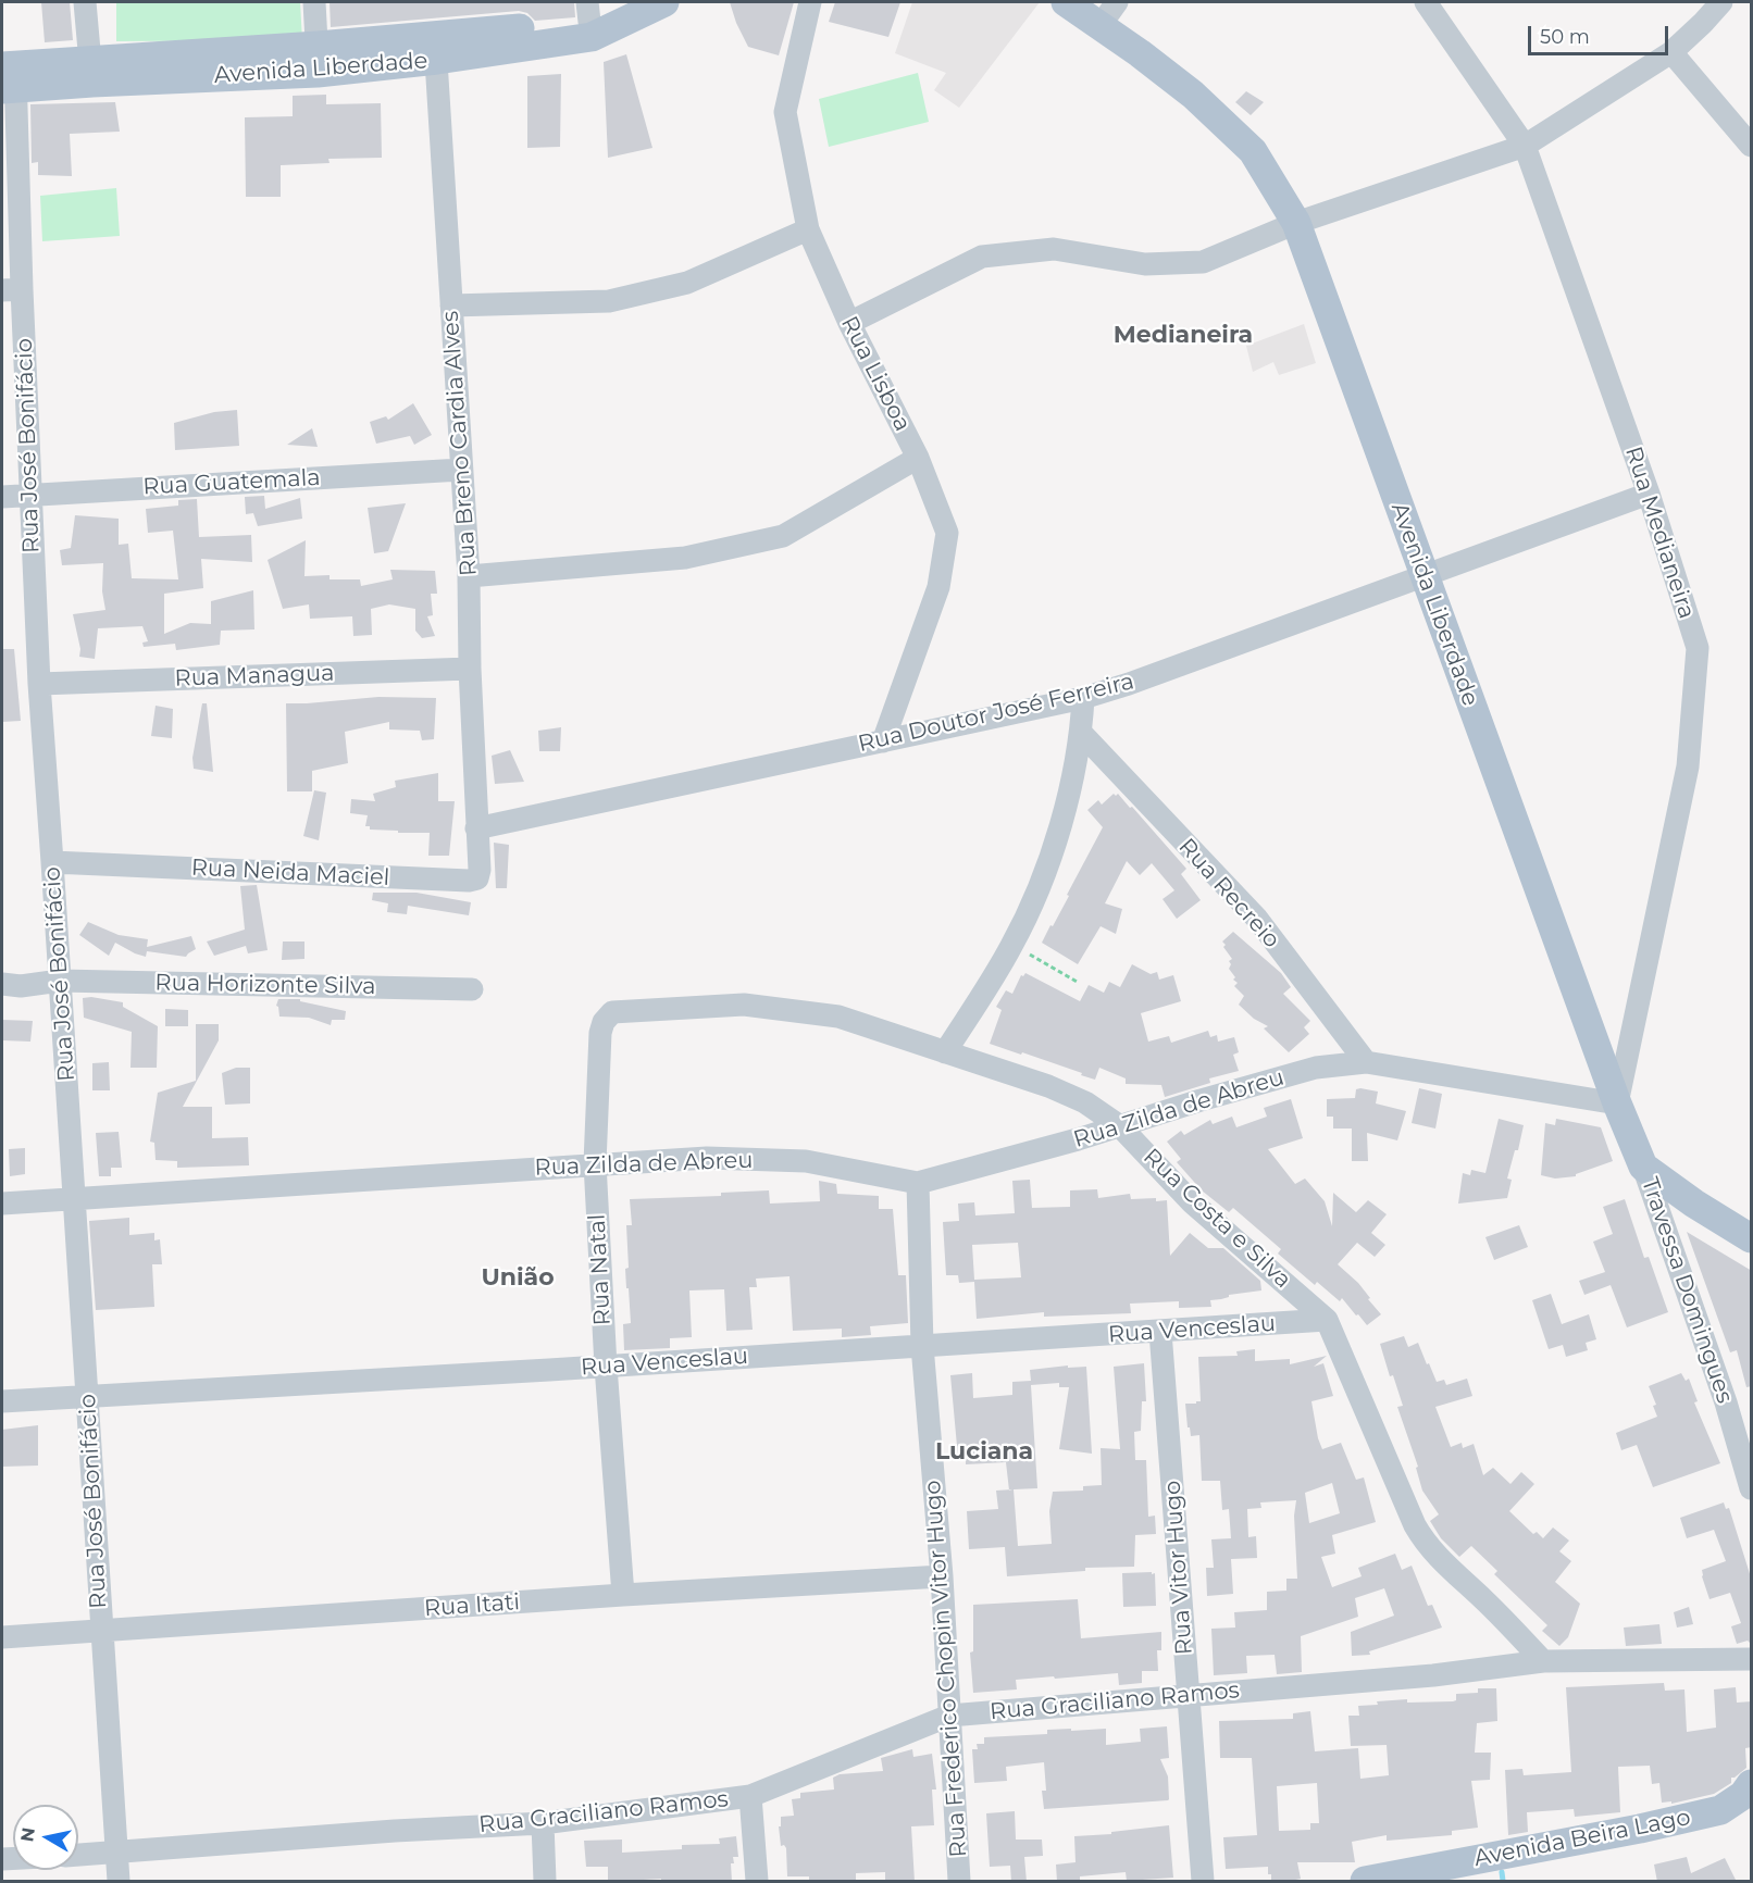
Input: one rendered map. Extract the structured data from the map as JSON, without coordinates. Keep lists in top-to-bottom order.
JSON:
{
  "streets": {
    "main road": ["Avenida Liberdade", "Avenida Beira Lago"],
    "street": [
      "Rua Lisboa",
      "Rua Breno Cardia Alves",
      "Rua José Bonifácio",
      "Rua Guatemala",
      "Rua Medianeira",
      "Rua Managua",
      "Rua Doutor José Ferreira",
      "Rua Neida Maciel",
      "Rua Recreio",
      "Rua Horizonte Silva",
      "Rua Zilda de Abreu",
      "Rua Costa e Silva",
      "Rua Natal",
      "Travessa Domingues",
      "Rua Venceslau",
      "Rua Vitor Hugo",
      "Rua Itati",
      "Rua Frederico Chopin Vitor Hugo",
      "Rua Graciliano Ramos"
    ]
  },
  "crossings": [
    ["Avenida Liberdade", "Rua Breno Cardia Alves"],
    ["Avenida Liberdade", "Rua José Bonifácio"],
    ["Avenida Liberdade", "Rua Medianeira"],
    ["Avenida Liberdade", "Rua Doutor José Ferreira"],
    ["Avenida Liberdade", "Rua Zilda de Abreu"],
    ["Avenida Liberdade", "Travessa Domingues"],
    ["Rua Lisboa", "Rua Doutor José Ferreira"],
    ["Rua Breno Cardia Alves", "Rua Guatemala"],
    ["Rua Breno Cardia Alves", "Rua Managua"],
    ["Rua Breno Cardia Alves", "Rua Doutor José Ferreira"],
    ["Rua Breno Cardia Alves", "Rua Neida Maciel"],
    ["Rua José Bonifácio", "Rua Guatemala"],
    ["Rua José Bonifácio", "Rua Managua"],
    ["Rua José Bonifácio", "Rua Neida Maciel"],
    ["Rua José Bonifácio", "Rua Horizonte Silva"],
    ["Rua José Bonifácio", "Rua Zilda de Abreu"],
    ["Rua José Bonifácio", "Rua Venceslau"],
    ["Rua José Bonifácio", "Rua Itati"],
    ["Rua José Bonifácio", "Rua Graciliano Ramos"],
    ["Rua Medianeira", "Rua Doutor José Ferreira"],
    ["Rua Medianeira", "Rua Zilda de Abreu"],
    ["Rua Doutor José Ferreira", "Rua Neida Maciel"],
    ["Rua Recreio", "Rua Zilda de Abreu"],
    ["Rua Zilda de Abreu", "Rua Costa e Silva"],
    ["Rua Zilda de Abreu", "Rua Natal"],
    ["Rua Zilda de Abreu", "Rua Frederico Chopin Vitor Hugo"],
    ["Rua Costa e Silva", "Rua Natal"],
    ["Rua Costa e Silva", "Rua Venceslau"],
    ["Rua Costa e Silva", "Rua Graciliano Ramos"],
    ["Rua Natal", "Rua Venceslau"],
    ["Rua Natal", "Rua Itati"],
    ["Rua Venceslau", "Rua Vitor Hugo"],
    ["Rua Venceslau", "Rua Frederico Chopin Vitor Hugo"],
    ["Rua Vitor Hugo", "Rua Graciliano Ramos"],
    ["Rua Itati", "Rua Frederico Chopin Vitor Hugo"],
    ["Rua Frederico Chopin Vitor Hugo", "Rua Graciliano Ramos"]
  ],
  "districts": ["Medianeira", "União", "Luciana"],
  "scale_bar": "50 m",
  "north": "left"
}
